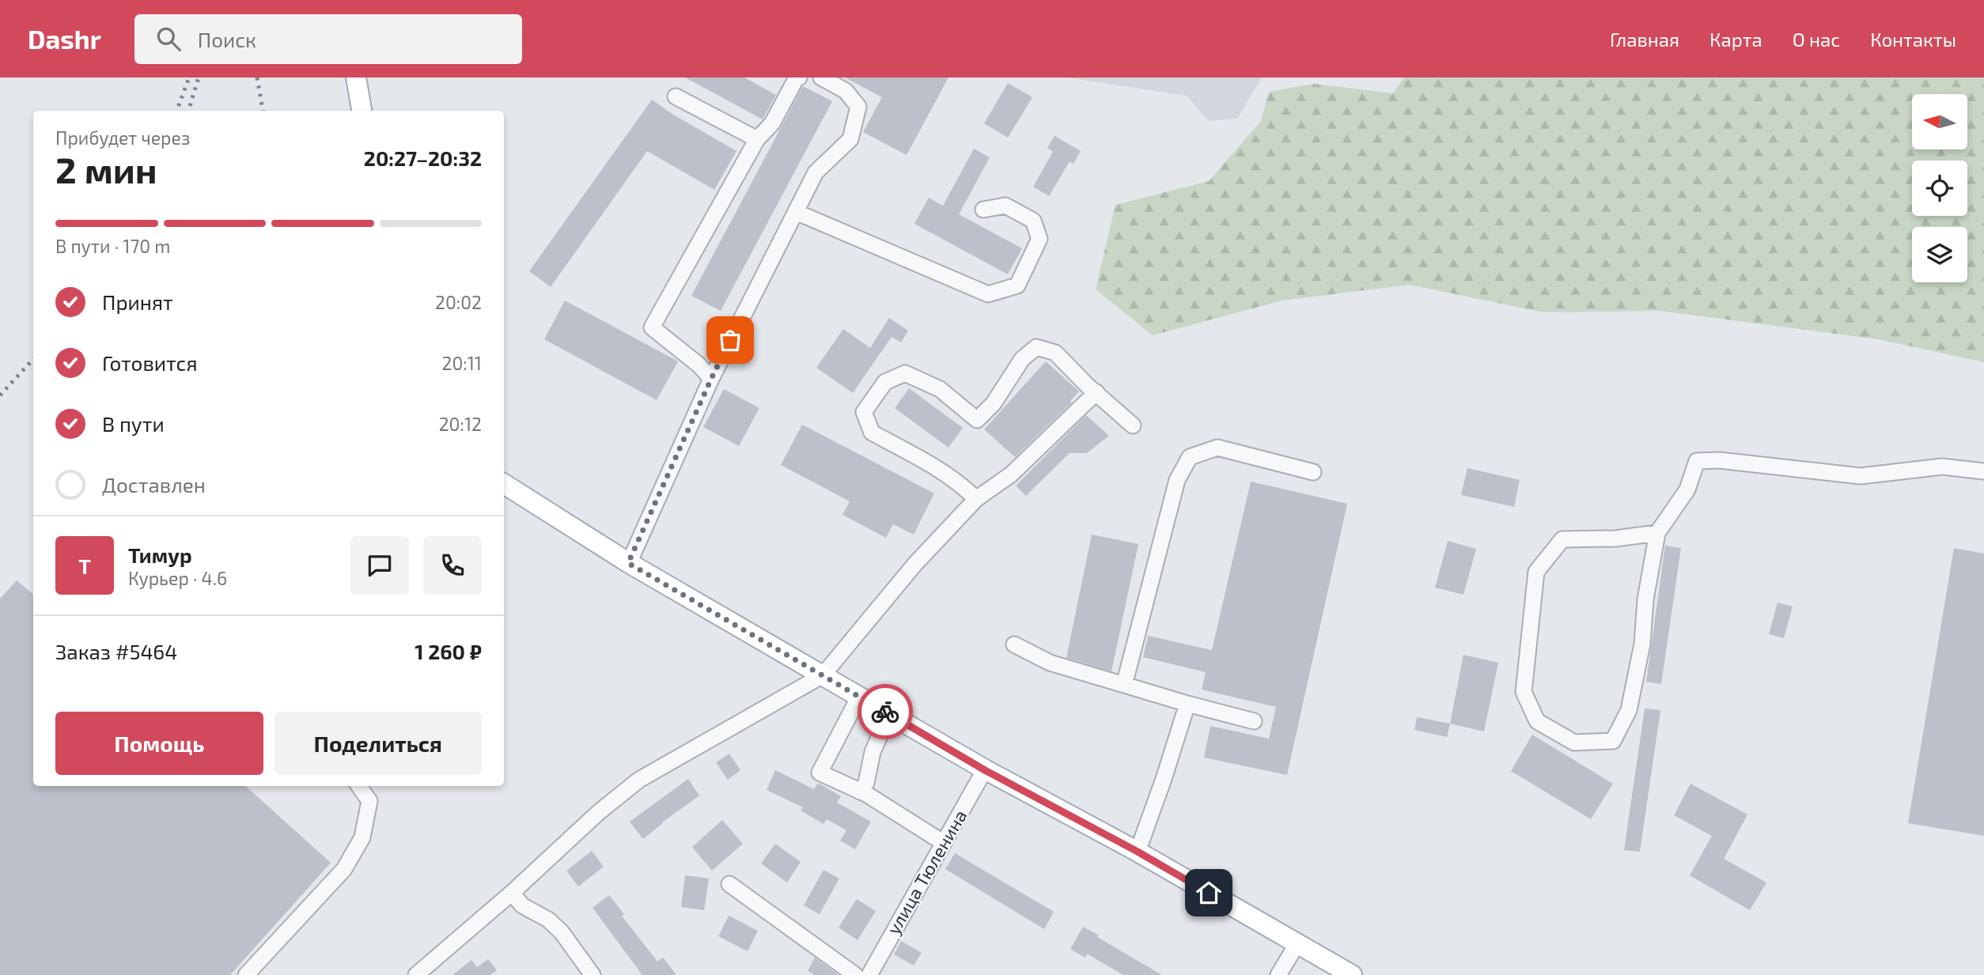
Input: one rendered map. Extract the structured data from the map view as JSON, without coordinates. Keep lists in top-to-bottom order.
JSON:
{
  "streets": {
    "street": ["улица Тюленина"]
  },
  "north": "left",
  "page": {
    "header": "Dashr",
    "search": "Поиск",
    "nav": [
      "Главная",
      "Карта",
      "О нас",
      "Контакты"
    ],
    "heading": ["2 мин", "Прибудет через", "20:27–20:32"],
    "panel": [
      "Тимур",
      "Курьер · 4.6",
      "Заказ #5464",
      "1 260 ₽"
    ],
    "bar": "В пути · 170 m",
    "list": [
      ["Принят", "20:02"],
      ["Готовится", "20:11"],
      ["В пути", "20:12"],
      "Доставлен"
    ],
    "round": "Т",
    "buttons": ["Помощь", "Поделиться"]
  }
}
